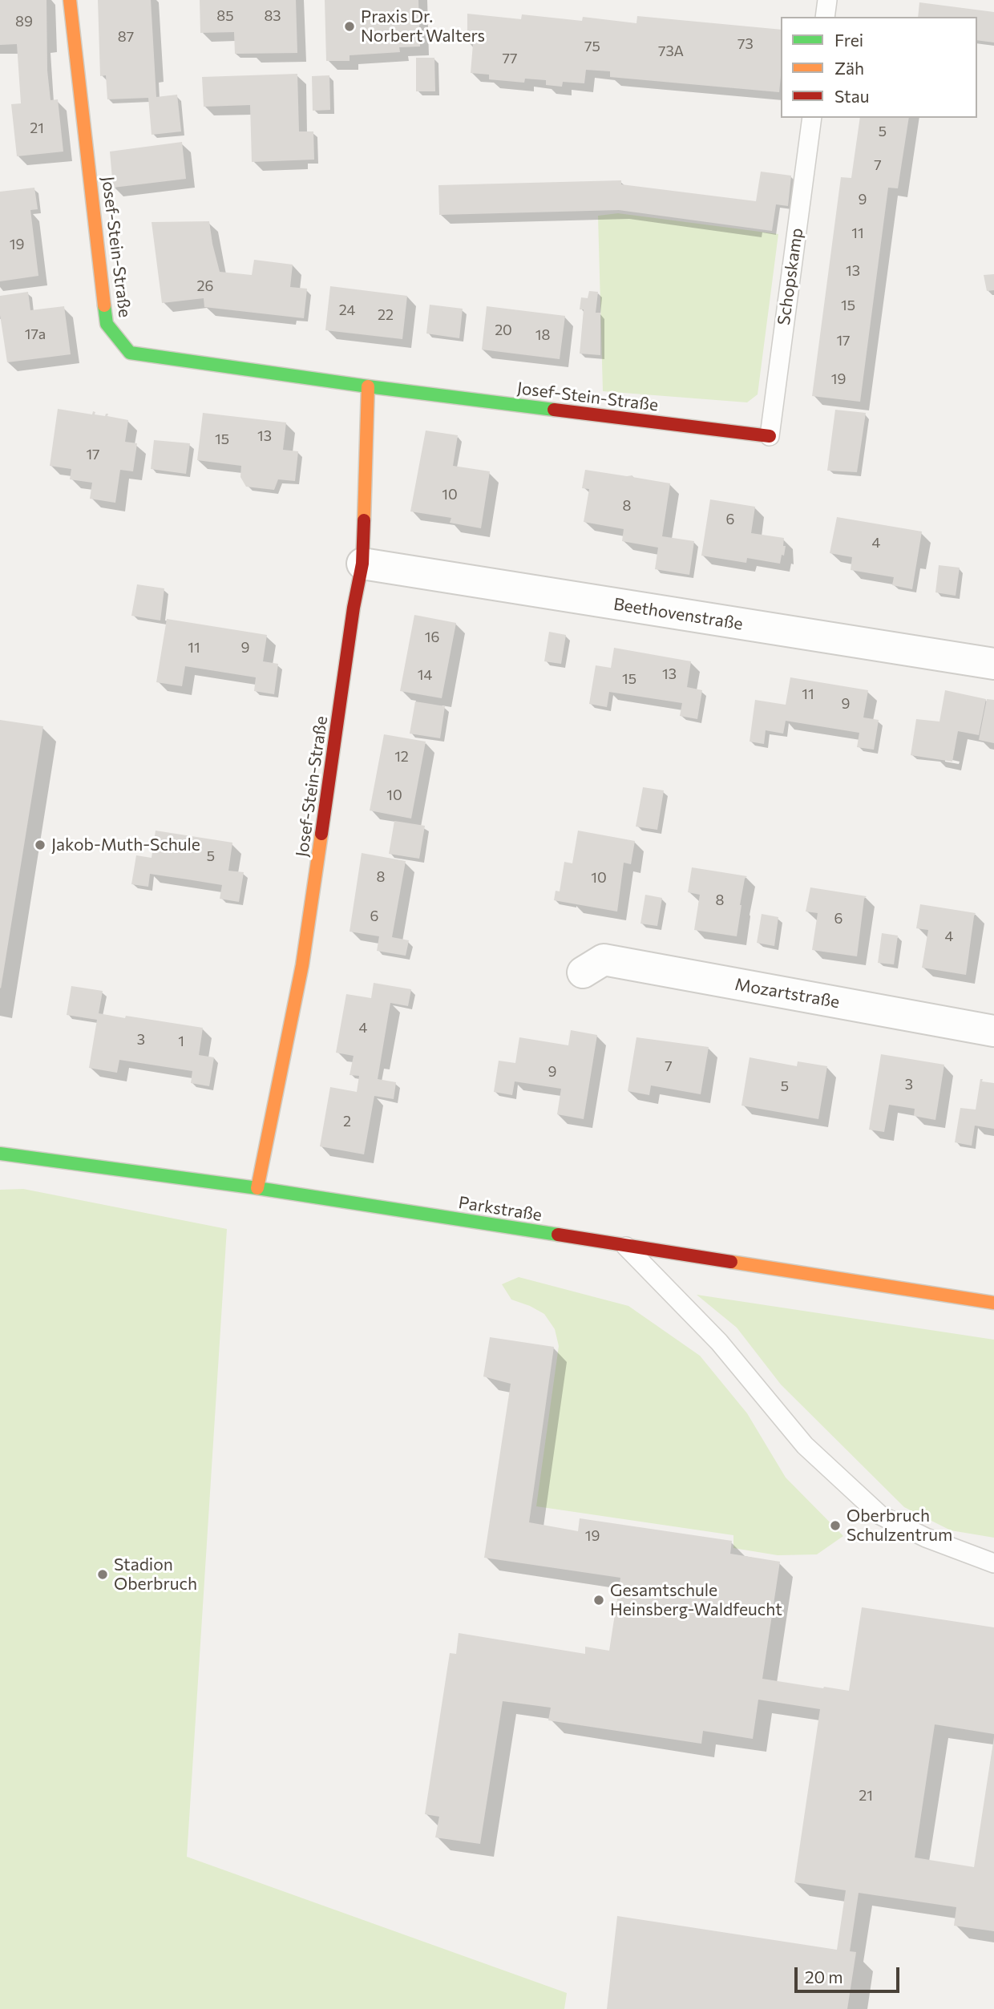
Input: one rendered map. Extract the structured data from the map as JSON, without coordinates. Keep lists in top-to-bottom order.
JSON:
{
  "streets": {
    "street": [
      "Josef-Stein-Straße",
      "Beethovenstraße",
      "Mozartstraße",
      "Parkstraße"
    ],
    "lane": ["Schopskamp"]
  },
  "crossings": [
    ["Josef-Stein-Straße", "Schopskamp"],
    ["Josef-Stein-Straße", "Beethovenstraße"],
    ["Josef-Stein-Straße", "Parkstraße"]
  ],
  "places": [
    "Praxis Dr. Norbert Walters",
    "Jakob-Muth-Schule",
    "Oberbruch Schulzentrum",
    "Stadion Oberbruch",
    "Gesamtschule Heinsberg-Waldfeucht"
  ],
  "house_numbers": [
    "85",
    "83",
    "89",
    "87",
    "73",
    "75",
    "73A",
    "77",
    "21",
    "5",
    "7",
    "9",
    "11",
    "19",
    "13",
    "26",
    "15",
    "24",
    "22",
    "20",
    "17a",
    "18",
    "17",
    "19",
    "13",
    "15",
    "17",
    "10",
    "8",
    "6",
    "4",
    "16",
    "11",
    "9",
    "13",
    "14",
    "15",
    "11",
    "9",
    "12",
    "10",
    "5",
    "8",
    "10",
    "8",
    "6",
    "6",
    "4",
    "4",
    "3",
    "1",
    "7",
    "9",
    "3",
    "5",
    "2",
    "19",
    "21"
  ],
  "legend": ["Frei", "Zäh", "Stau"],
  "scale_bar": "20 m"
}
